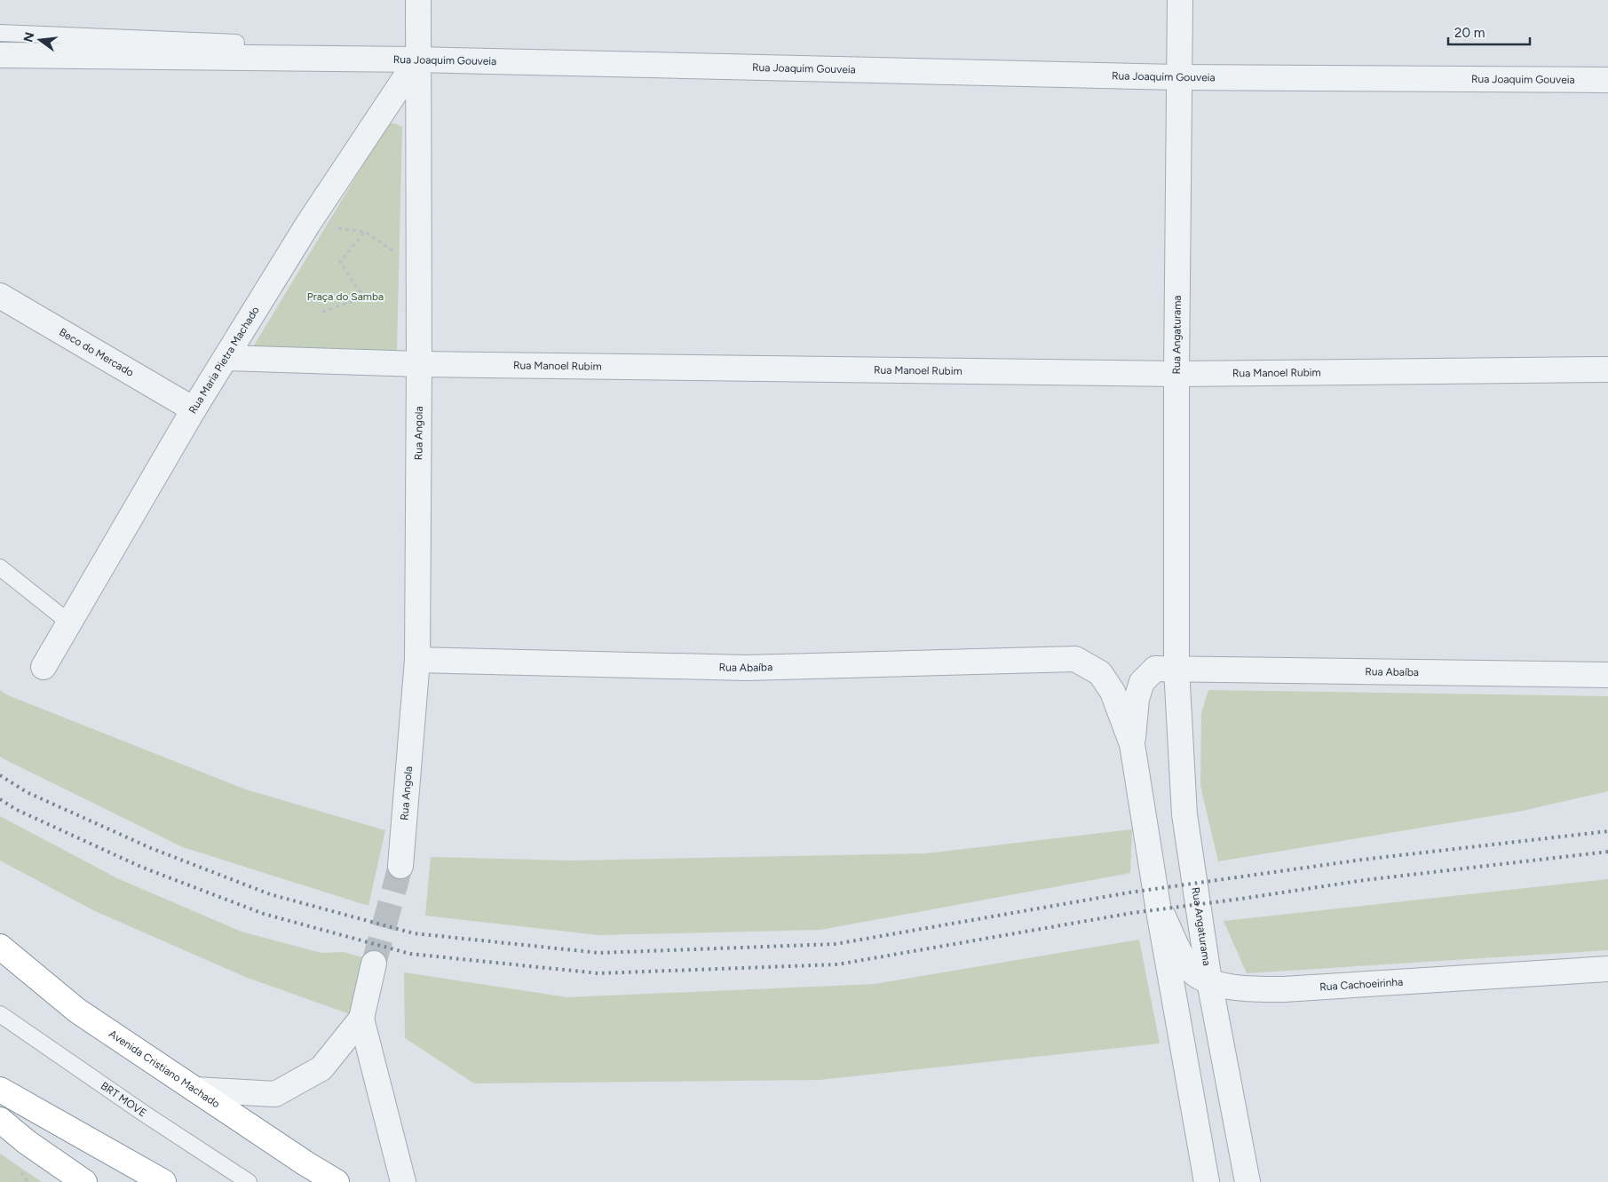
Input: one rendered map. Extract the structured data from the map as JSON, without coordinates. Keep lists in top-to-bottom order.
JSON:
{
  "streets": {
    "highway": ["Avenida Cristiano Machado"],
    "street": [
      "Rua Joaquim Gouveia",
      "Rua Angaturama",
      "Beco do Mercado",
      "Rua Maria Pietra Machado",
      "Rua Manoel Rubim",
      "Rua Angola",
      "Rua Abaíba",
      "Rua Cachoeirinha"
    ],
    "lane": ["BRT MOVE"]
  },
  "crossings": [
    ["Rua Joaquim Gouveia", "Rua Angaturama"],
    ["Rua Joaquim Gouveia", "Rua Maria Pietra Machado"],
    ["Rua Joaquim Gouveia", "Rua Angola"],
    ["Rua Angaturama", "Rua Manoel Rubim"],
    ["Rua Angaturama", "Rua Abaíba"],
    ["Rua Angaturama", "Rua Cachoeirinha"],
    ["Beco do Mercado", "Rua Maria Pietra Machado"],
    ["Rua Maria Pietra Machado", "Rua Manoel Rubim"],
    ["Rua Maria Pietra Machado", "Rua Angola"],
    ["Rua Manoel Rubim", "Rua Angola"],
    ["Rua Angola", "Rua Abaíba"]
  ],
  "parks": ["Praça do Samba"],
  "scale_bar": "20 m",
  "north": "left"
}
